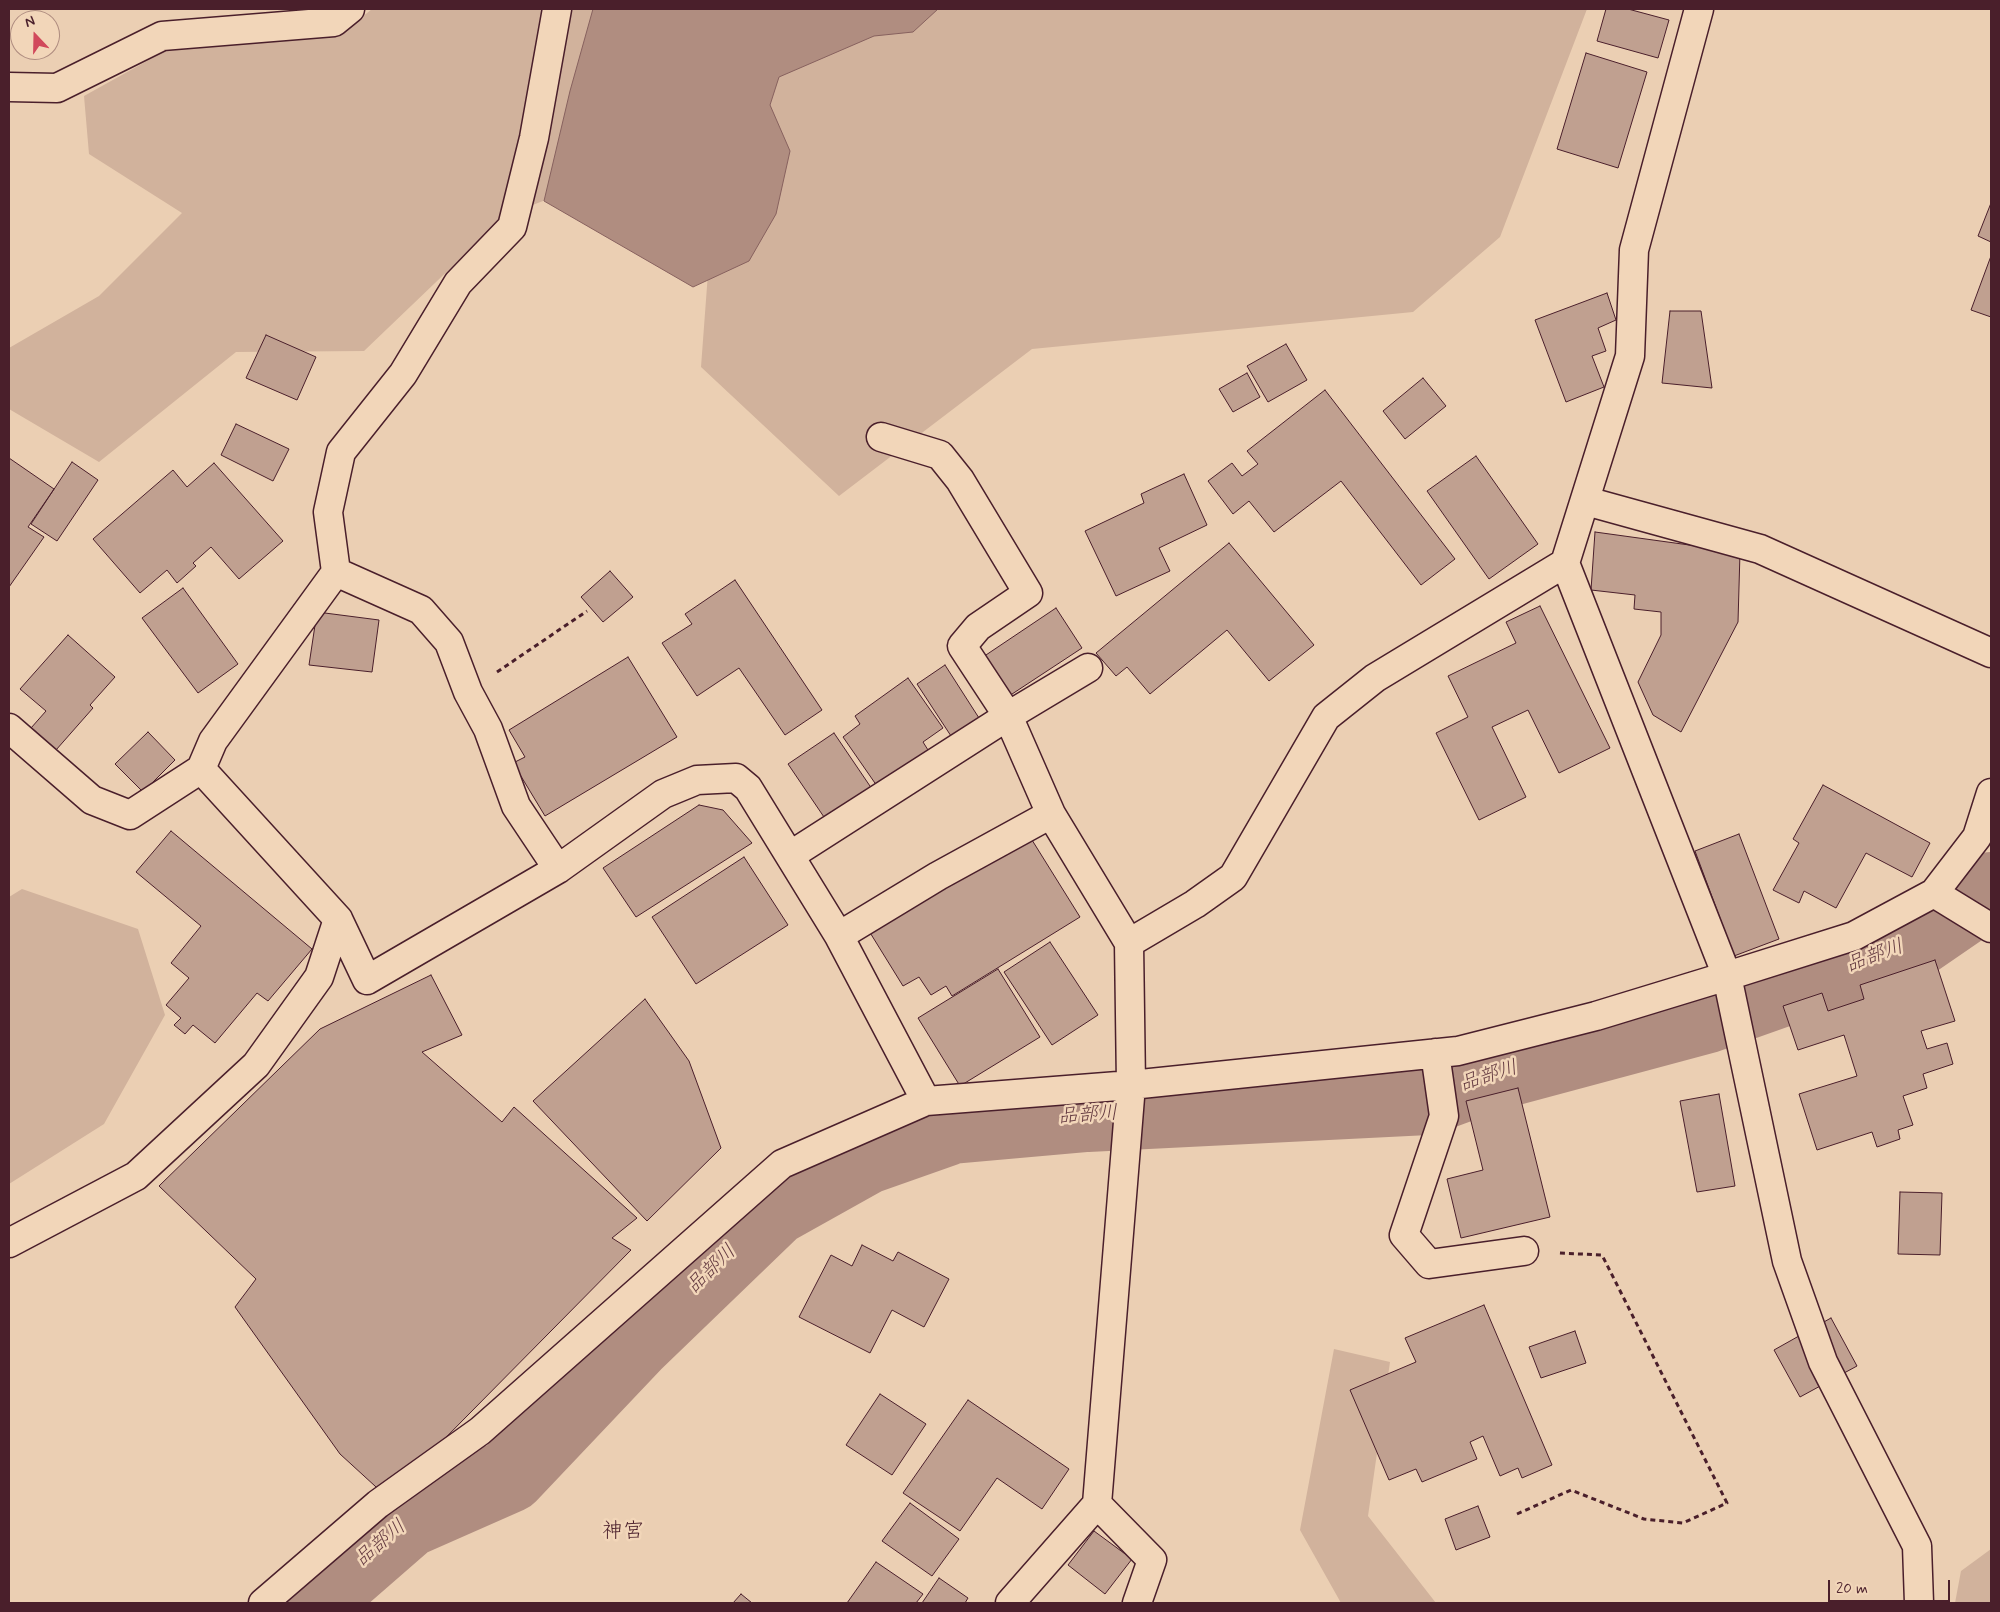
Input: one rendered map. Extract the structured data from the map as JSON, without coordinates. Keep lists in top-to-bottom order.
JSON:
{
  "districts": ["神宮"],
  "water": ["品部川"],
  "scale_bar": "20 m",
  "north": "top"
}
